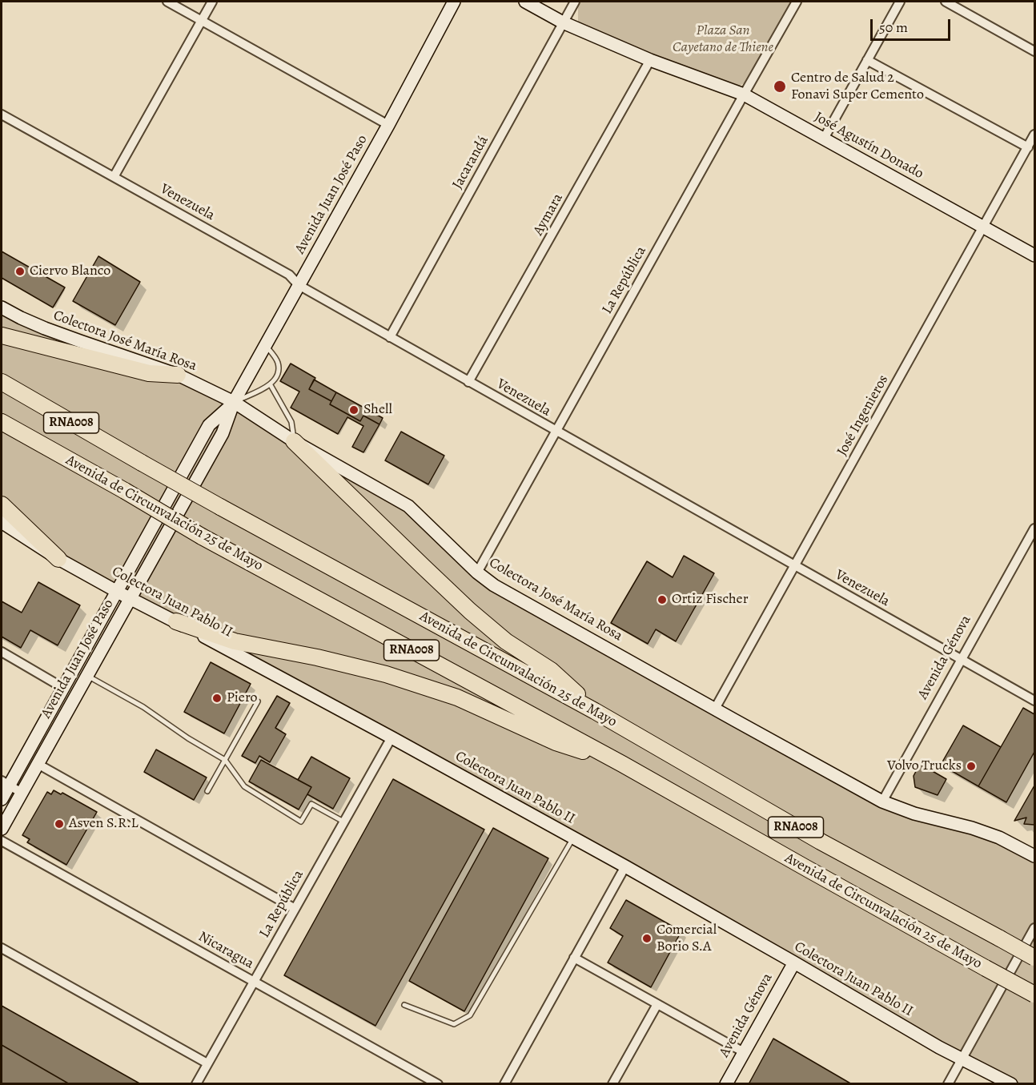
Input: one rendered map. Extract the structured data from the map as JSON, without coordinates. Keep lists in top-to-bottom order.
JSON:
{
  "streets": {
    "highway": ["RNA008", "Avenida de Circunvalación 25 de Mayo"],
    "main road": [
      "José Agustín Donado",
      "Avenida Juan José Paso",
      "Colectora José María Rosa",
      "Colectora Juan Pablo II",
      "Avenida Génova"
    ],
    "street": [
      "Jacarandá",
      "Venezuela",
      "Aymara",
      "La República",
      "José Ingenieros",
      "Nicaragua"
    ]
  },
  "crossings": [
    ["José Agustín Donado", "Jacarandá"],
    ["José Agustín Donado", "Aymara"],
    ["José Agustín Donado", "La República"],
    ["José Agustín Donado", "José Ingenieros"],
    ["Jacarandá", "Venezuela"],
    ["Avenida Juan José Paso", "Venezuela"],
    ["Avenida Juan José Paso", "Colectora José María Rosa"],
    ["Avenida Juan José Paso", "Colectora Juan Pablo II"],
    ["Venezuela", "Aymara"],
    ["Venezuela", "La República"],
    ["Venezuela", "José Ingenieros"],
    ["Venezuela", "Avenida Génova"],
    ["La República", "Colectora José María Rosa"],
    ["La República", "Colectora Juan Pablo II"],
    ["La República", "Nicaragua"],
    ["Colectora José María Rosa", "José Ingenieros"],
    ["Colectora José María Rosa", "Avenida Génova"],
    ["Colectora Juan Pablo II", "Avenida Génova"]
  ],
  "parks": ["Plaza San Cayetano de Thiene"],
  "places": [
    "Centro de Salud 2 Fonavi Super Cemento",
    "Ciervo Blanco",
    "Shell",
    "Ortiz Fischer",
    "Piero",
    "Volvo Trucks",
    "Asven S.R.L",
    "Comercial Borio S.A"
  ],
  "scale_bar": "50 m"
}
